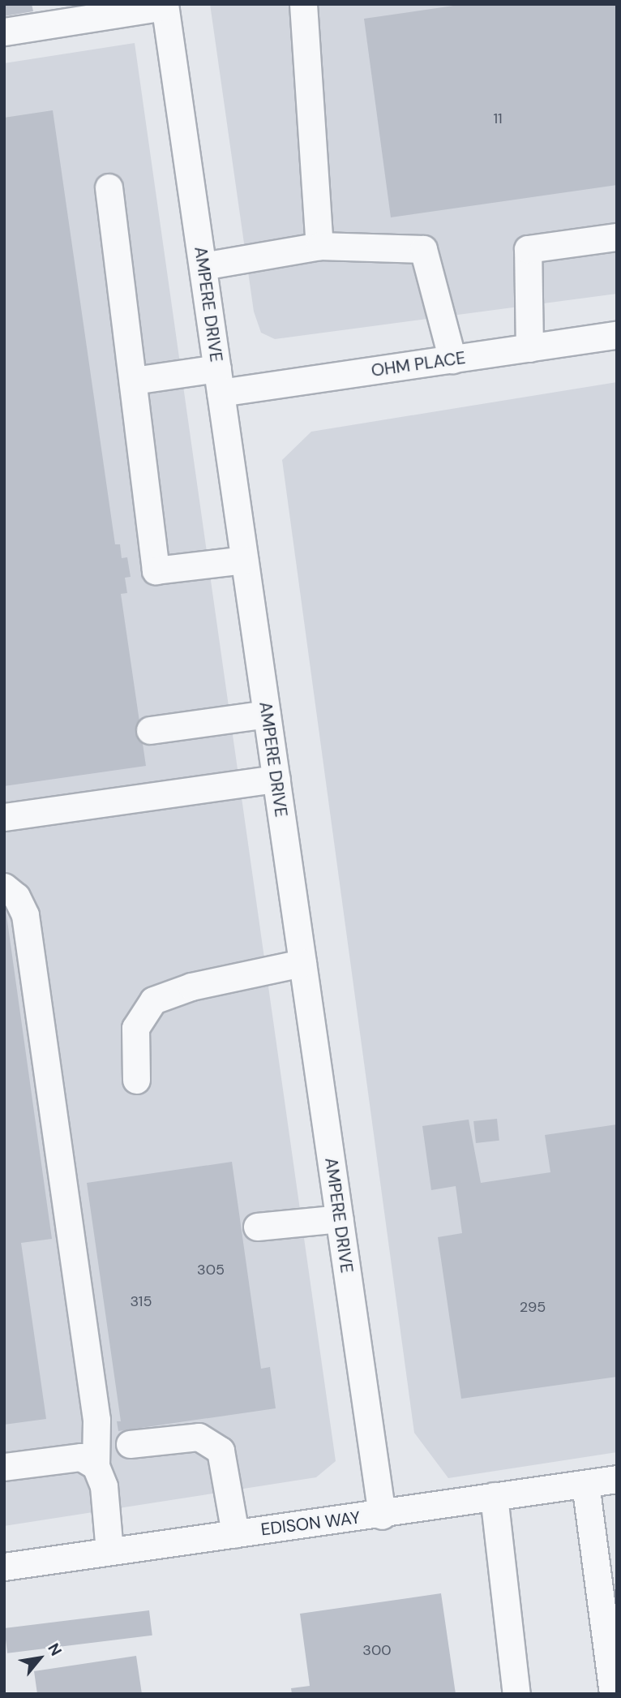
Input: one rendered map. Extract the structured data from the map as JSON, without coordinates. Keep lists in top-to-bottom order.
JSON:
{
  "streets": {
    "street": ["AMPERE DRIVE", "OHM PLACE", "EDISON WAY"]
  },
  "crossings": [
    ["AMPERE DRIVE", "OHM PLACE"],
    ["AMPERE DRIVE", "EDISON WAY"]
  ],
  "house_numbers": [
    "11",
    "305",
    "315",
    "295",
    "300"
  ],
  "north": "top right"
}
